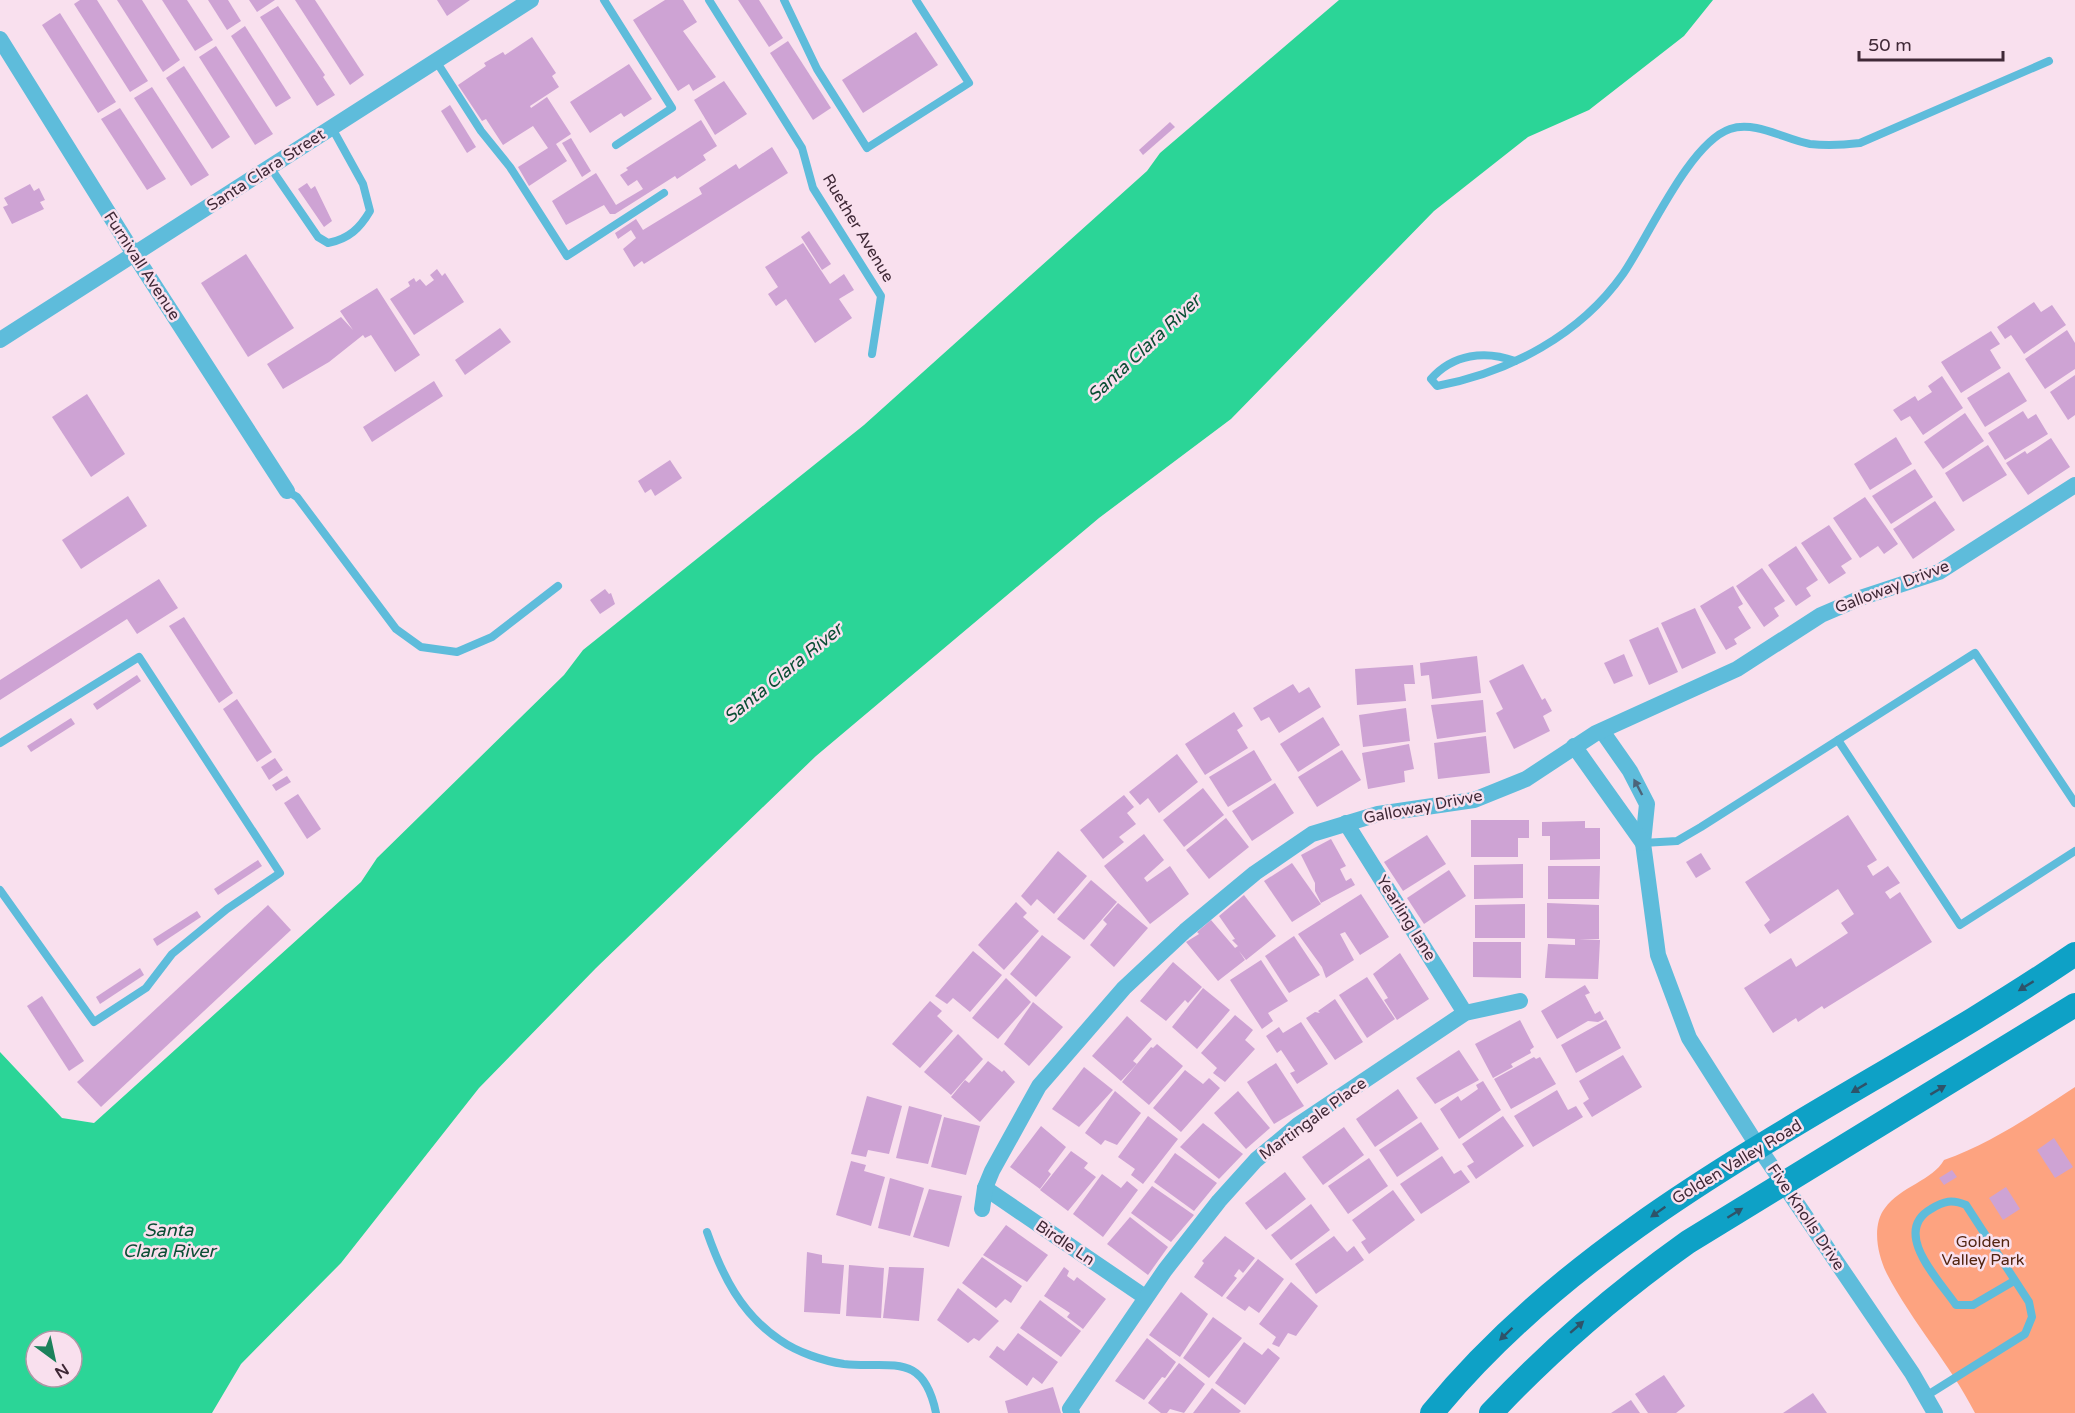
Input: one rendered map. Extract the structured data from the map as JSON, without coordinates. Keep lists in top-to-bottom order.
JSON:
{
  "streets": {
    "main road": ["Golden Valley Road"],
    "street": [
      "Santa Clara Street",
      "Furnivall Avenue",
      "Galloway Drivve",
      "Yearling lane",
      "Martingale Place",
      "Five Knolls Drive",
      "Birdle Ln"
    ],
    "lane": ["Ruether Avenue"]
  },
  "crossings": [
    ["Santa Clara Street", "Furnivall Avenue"],
    ["Galloway Drivve", "Yearling lane"],
    ["Galloway Drivve", "Birdle Ln"],
    ["Yearling lane", "Martingale Place"],
    ["Martingale Place", "Birdle Ln"],
    ["Golden Valley Road", "Five Knolls Drive"]
  ],
  "water": ["Santa Clara River"],
  "parks": ["Golden Valley Park"],
  "scale_bar": "50 m",
  "north": "bottom right"
}
